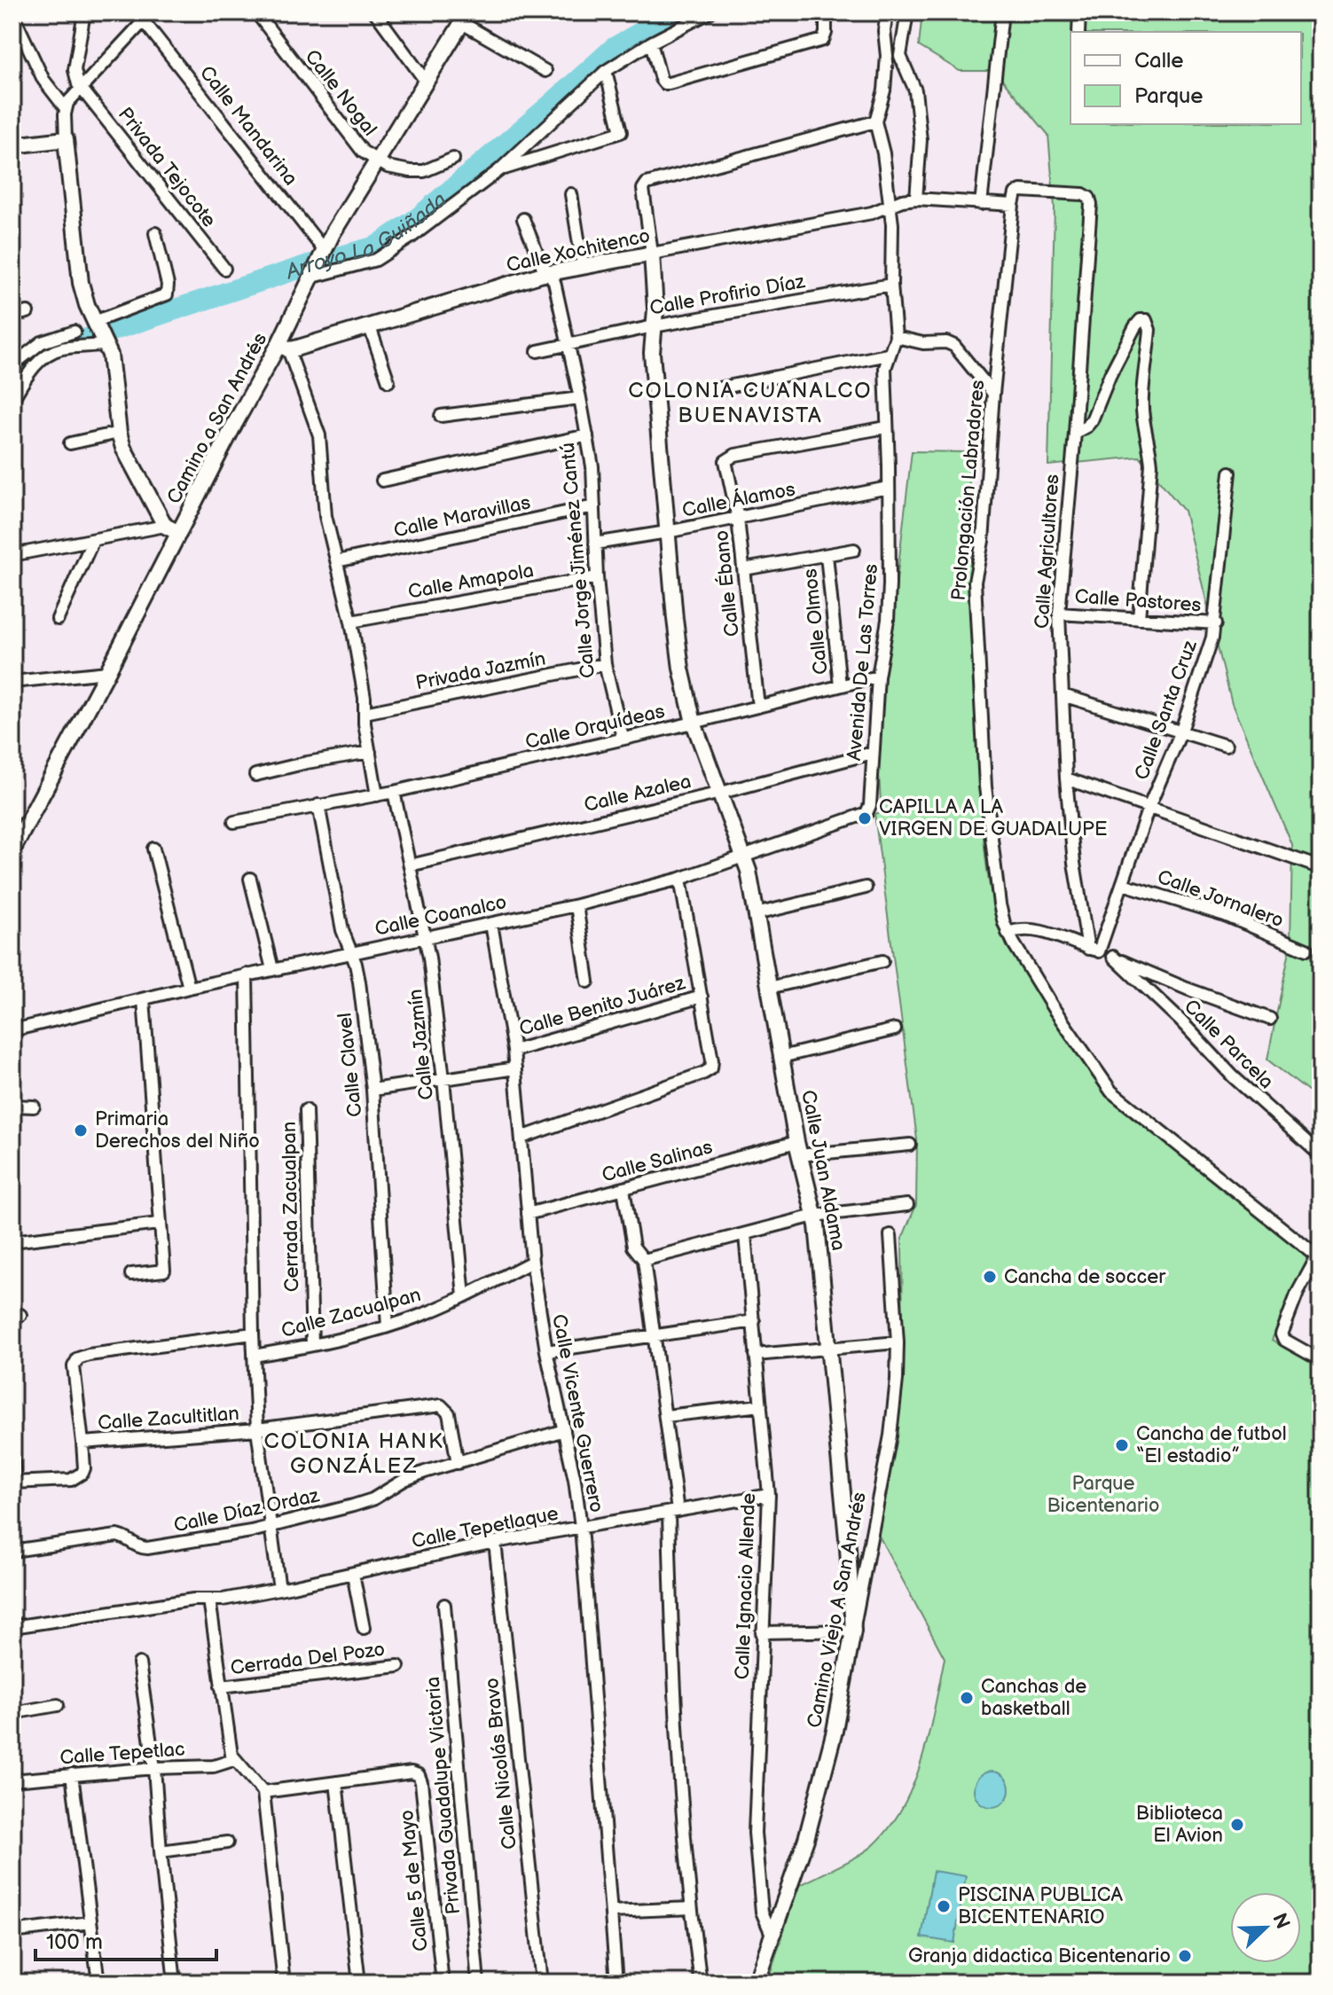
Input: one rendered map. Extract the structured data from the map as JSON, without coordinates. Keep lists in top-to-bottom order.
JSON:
{
  "streets": {
    "street": [
      "Calle Nogal",
      "Calle Mandarina",
      "Privada Tejocote",
      "Calle Xochitenco",
      "Calle Profirio Díaz",
      "Camino a San Andrés",
      "Prolongación Labradores",
      "Calle Álamos",
      "Calle Maravillas",
      "Calle Agricultores",
      "Calle Jorge Jiménez Cantú",
      "Calle Amapola",
      "Calle Ébano",
      "Calle Pastores",
      "Calle Olmos",
      "Avenida De Las Torres",
      "Privada Jazmín",
      "Calle Santa Cruz",
      "Calle Orquídeas",
      "Calle Azalea",
      "Calle Jornalero",
      "Calle Coanalco",
      "Calle Benito Juárez",
      "Calle Jazmín",
      "Calle Parcela",
      "Calle Clavel",
      "Calle Salinas",
      "Calle Juan Aldama",
      "Cerrada Zacualpan",
      "Calle Zacualpan",
      "Calle Vicente Guerrero",
      "Calle Zacultitlan",
      "Calle Díaz Ordaz",
      "Calle Tepetlaque",
      "Calle Ignacio Allende",
      "Camino Viejo A San Andrés",
      "Cerrada Del Pozo",
      "Calle Tepetlac",
      "Calle Nicolás Bravo",
      "Privada Guadalupe Victoria",
      "Calle 5 de Mayo"
    ]
  },
  "crossings": [
    ["Calle Nogal", "Camino a San Andrés"],
    ["Calle Mandarina", "Camino a San Andrés"],
    ["Calle Xochitenco", "Camino a San Andrés"],
    ["Calle Xochitenco", "Prolongación Labradores"],
    ["Calle Xochitenco", "Calle Jorge Jiménez Cantú"],
    ["Calle Xochitenco", "Avenida De Las Torres"],
    ["Calle Profirio Díaz", "Calle Jorge Jiménez Cantú"],
    ["Calle Profirio Díaz", "Avenida De Las Torres"],
    ["Prolongación Labradores", "Calle Agricultores"],
    ["Calle Álamos", "Calle Jorge Jiménez Cantú"],
    ["Calle Álamos", "Calle Ébano"],
    ["Calle Álamos", "Avenida De Las Torres"],
    ["Calle Maravillas", "Calle Jorge Jiménez Cantú"],
    ["Calle Agricultores", "Calle Pastores"],
    ["Calle Agricultores", "Calle Santa Cruz"],
    ["Calle Jorge Jiménez Cantú", "Calle Amapola"],
    ["Calle Jorge Jiménez Cantú", "Privada Jazmín"],
    ["Calle Jorge Jiménez Cantú", "Calle Orquídeas"],
    ["Calle Ébano", "Avenida De Las Torres"],
    ["Calle Ébano", "Calle Orquídeas"],
    ["Calle Pastores", "Calle Santa Cruz"],
    ["Calle Olmos", "Calle Orquídeas"],
    ["Avenida De Las Torres", "Calle Orquídeas"],
    ["Avenida De Las Torres", "Calle Azalea"],
    ["Avenida De Las Torres", "Calle Coanalco"],
    ["Calle Santa Cruz", "Calle Jornalero"],
    ["Calle Orquídeas", "Calle Jazmín"],
    ["Calle Orquídeas", "Calle Clavel"],
    ["Calle Orquídeas", "Calle Juan Aldama"],
    ["Calle Azalea", "Calle Jazmín"],
    ["Calle Azalea", "Calle Juan Aldama"],
    ["Calle Coanalco", "Calle Jazmín"],
    ["Calle Coanalco", "Calle Clavel"],
    ["Calle Coanalco", "Calle Juan Aldama"],
    ["Calle Coanalco", "Calle Vicente Guerrero"],
    ["Calle Benito Juárez", "Calle Vicente Guerrero"],
    ["Calle Jazmín", "Calle Zacualpan"],
    ["Calle Clavel", "Calle Zacualpan"],
    ["Calle Salinas", "Calle Juan Aldama"],
    ["Calle Salinas", "Calle Vicente Guerrero"],
    ["Calle Juan Aldama", "Camino Viejo A San Andrés"],
    ["Cerrada Zacualpan", "Calle Zacualpan"],
    ["Calle Zacualpan", "Calle Vicente Guerrero"],
    ["Calle Vicente Guerrero", "Calle Díaz Ordaz"],
    ["Calle Vicente Guerrero", "Calle Tepetlaque"],
    ["Calle Zacultitlan", "Calle Díaz Ordaz"],
    ["Calle Tepetlaque", "Calle Ignacio Allende"],
    ["Calle Tepetlaque", "Calle Nicolás Bravo"],
    ["Calle Ignacio Allende", "Camino Viejo A San Andrés"]
  ],
  "districts": ["COLONIA CUANALCO BUENAVISTA", "COLONIA HANK GONZÁLEZ"],
  "water": ["Arroyo La Guiñada"],
  "parks": ["Parque Bicentenario"],
  "places": [
    "CAPILLA A LA VIRGEN DE GUADALUPE",
    "Primaria Derechos del Niño",
    "Cancha de soccer",
    "Cancha de futbol “El estadio”",
    "Canchas de basketball",
    "Biblioteca El Avion",
    "PISCINA PUBLICA BICENTENARIO",
    "Granja didactica Bicentenario"
  ],
  "legend": ["Calle", "Parque"],
  "scale_bar": "100 m",
  "north": "top right"
}
